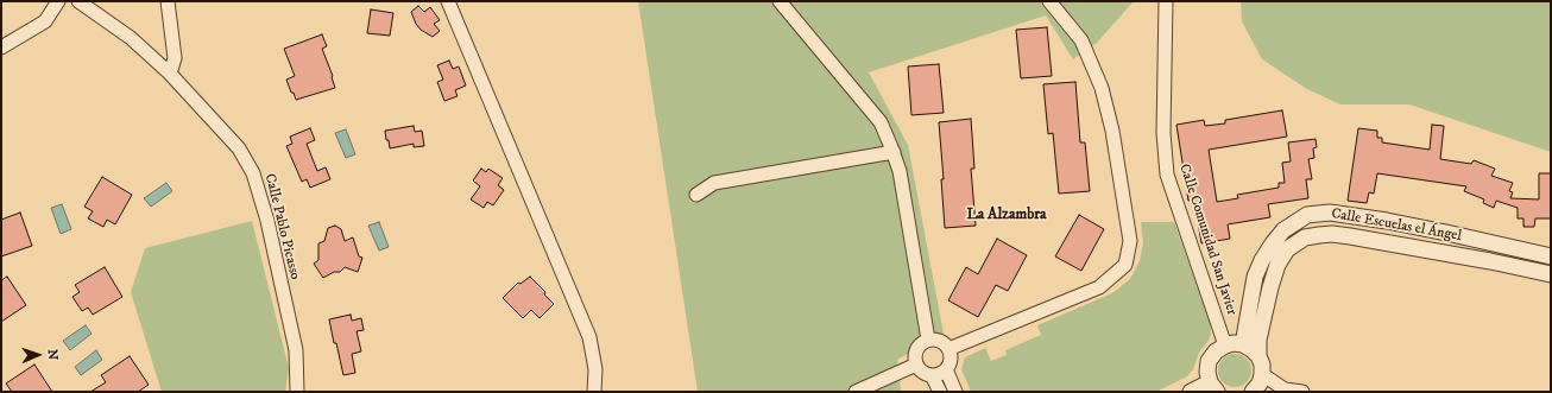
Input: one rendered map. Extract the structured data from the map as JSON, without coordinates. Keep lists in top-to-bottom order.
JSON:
{
  "streets": {
    "street": ["Calle Escuelas el Ángel", "Calle Pablo Picasso", "Calle Comunidad San Javier"]
  },
  "districts": ["La Alzambra"],
  "north": "right"
}
